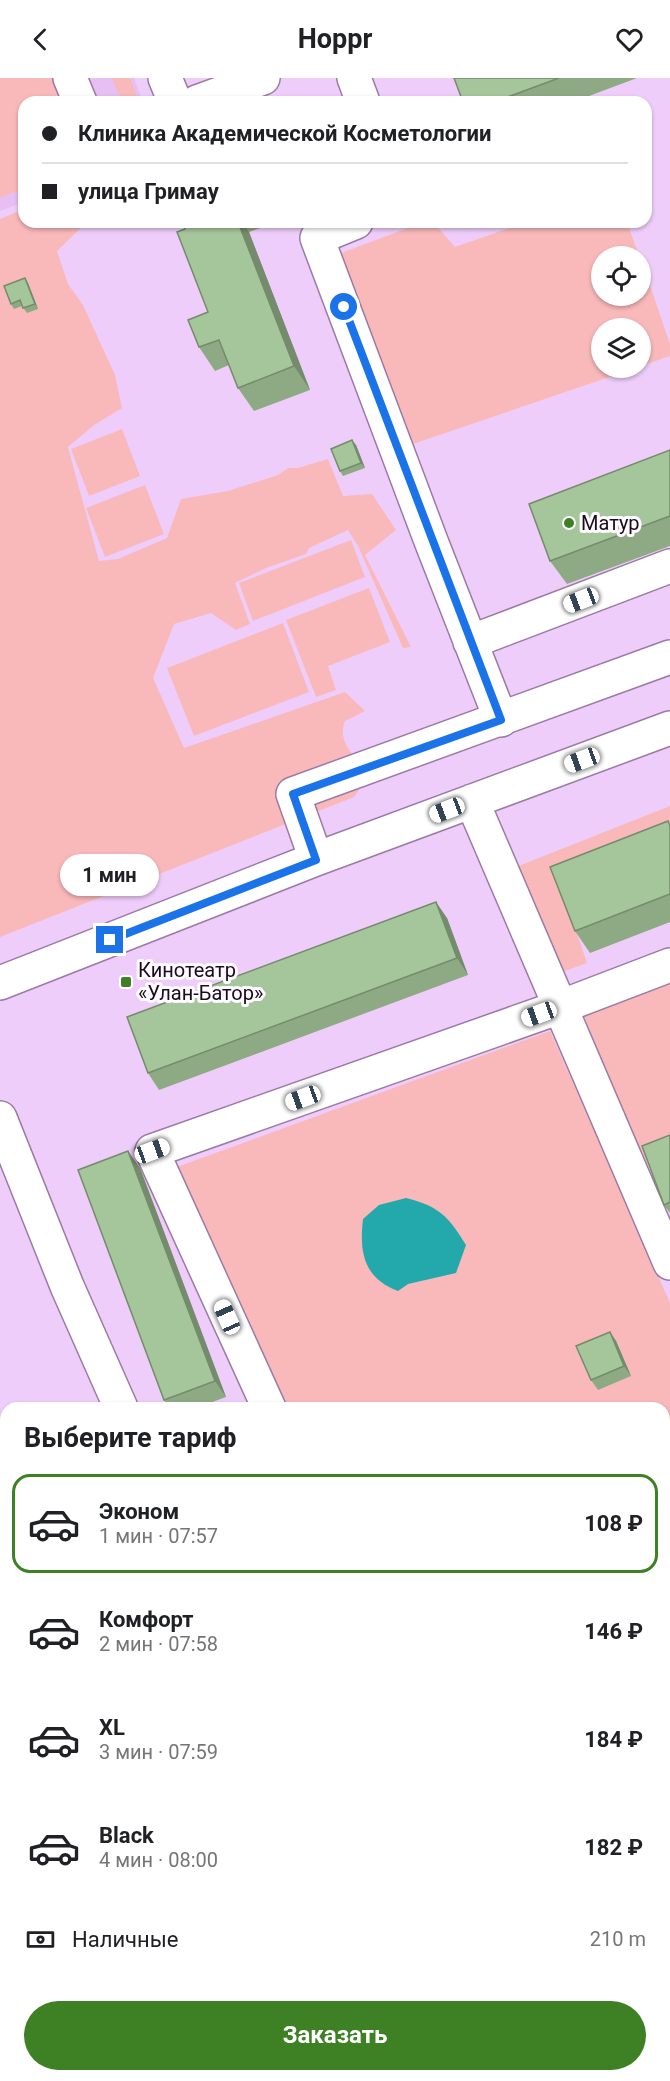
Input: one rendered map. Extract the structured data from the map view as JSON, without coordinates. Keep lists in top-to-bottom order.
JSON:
{
  "places": {
    "other": ["Матур"],
    "transit": ["Кинотеатр «Улан-Батор»"]
  },
  "page": {
    "header": "Hoppr",
    "banner": ["Клиника Академической Косметологии", "улица Гримау"],
    "bubble": "1 мин",
    "heading": "Выберите тариф",
    "list": [
      {
        "name": "Эконом",
        "note": "1 мин · 07:57",
        "value": "108 ₽"
      },
      {
        "name": "Комфорт",
        "note": "2 мин · 07:58",
        "value": "146 ₽"
      },
      {
        "name": "XL",
        "note": "3 мин · 07:59",
        "value": "184 ₽"
      },
      {
        "name": "Black",
        "note": "4 мин · 08:00",
        "value": "182 ₽"
      }
    ],
    "pay": ["Наличные", "210 m"],
    "buttons": "Заказать"
  }
}
